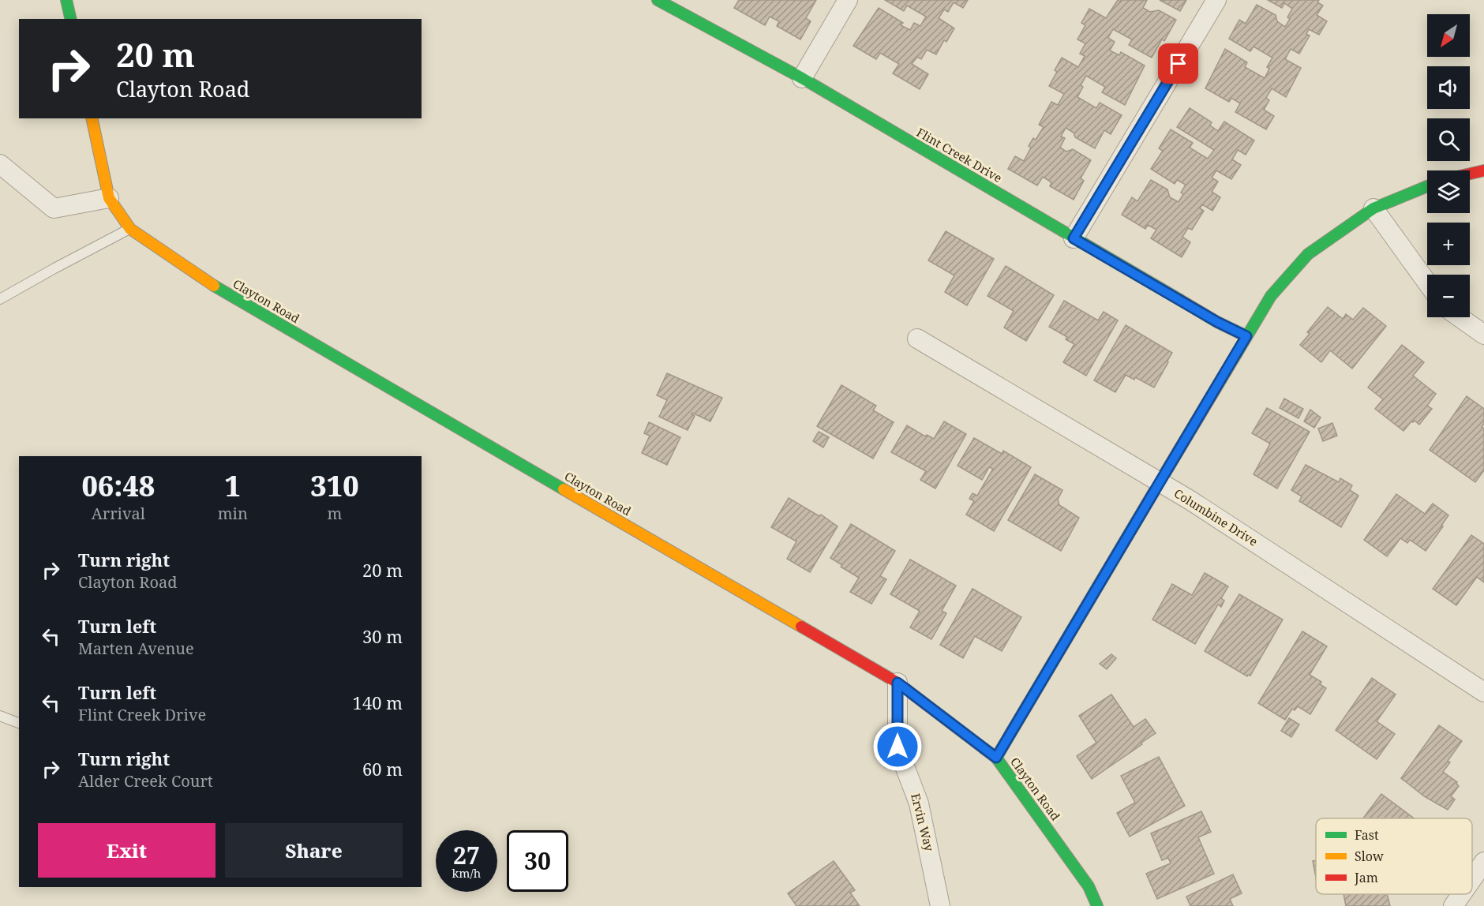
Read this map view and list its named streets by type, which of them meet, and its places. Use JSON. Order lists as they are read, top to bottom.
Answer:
{
  "streets": {
    "street": [
      "Flint Creek Drive",
      "Clayton Road",
      "Columbine Drive",
      "Ervin Way"
    ]
  },
  "crossings": [
    ["Clayton Road", "Ervin Way"]
  ],
  "legend": ["Fast", "Slow", "Jam"],
  "north": "bottom left",
  "page": {
    "map_buttons": ["+", "−"],
    "turn": ["20 m", "Clayton Road"],
    "eta": [
      "06:48",
      "Arrival",
      "1",
      "min",
      "310",
      "m"
    ],
    "list": [
      {
        "name": "Turn right",
        "note": "Clayton Road",
        "value": "20 m"
      },
      {
        "name": "Turn left",
        "note": "Marten Avenue",
        "value": "30 m"
      },
      {
        "name": "Turn left",
        "note": "Flint Creek Drive",
        "value": "140 m"
      },
      {
        "name": "Turn right",
        "note": "Alder Creek Court",
        "value": "60 m"
      }
    ],
    "buttons": ["Exit", "Share"],
    "speed": "27 km/h",
    "limit": "30"
  }
}
